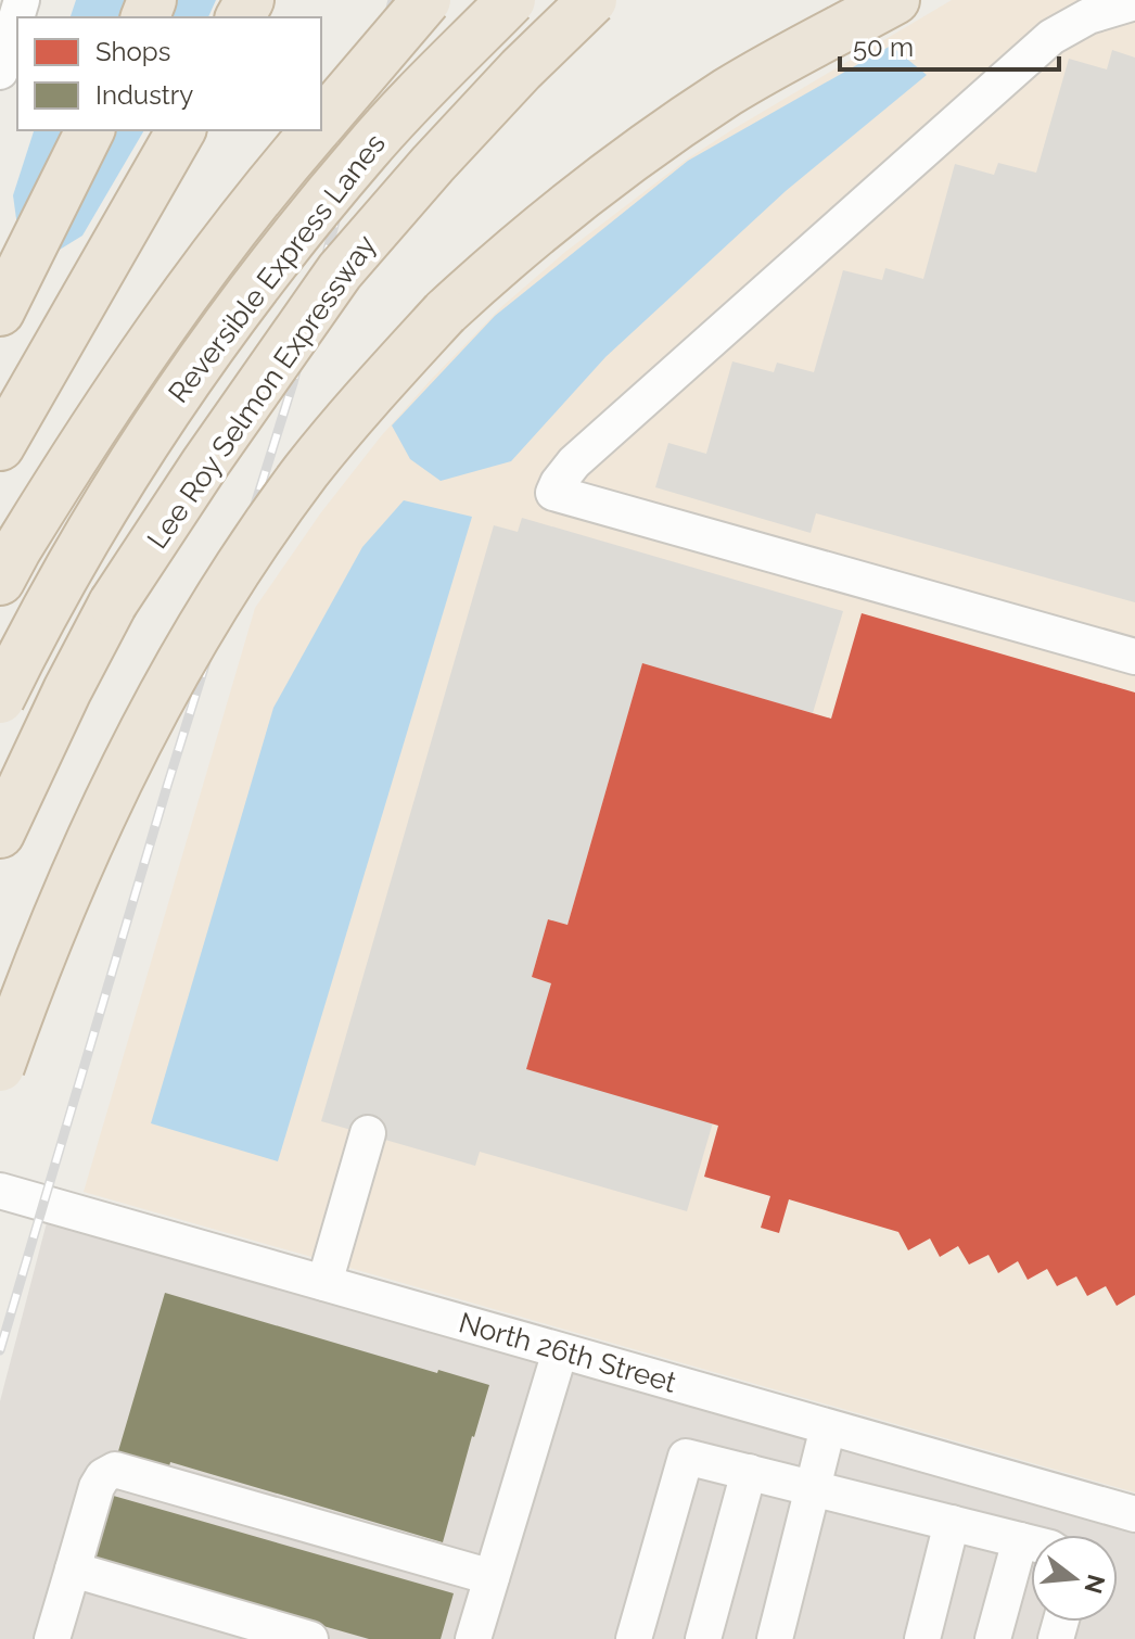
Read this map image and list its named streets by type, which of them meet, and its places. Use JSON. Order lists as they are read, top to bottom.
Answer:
{
  "streets": {
    "highway": ["Reversible Express Lanes", "Lee Roy Selmon Expressway"],
    "street": ["North 26th Street"]
  },
  "legend": ["Shops", "Industry"],
  "scale_bar": "50 m",
  "north": "right"
}
